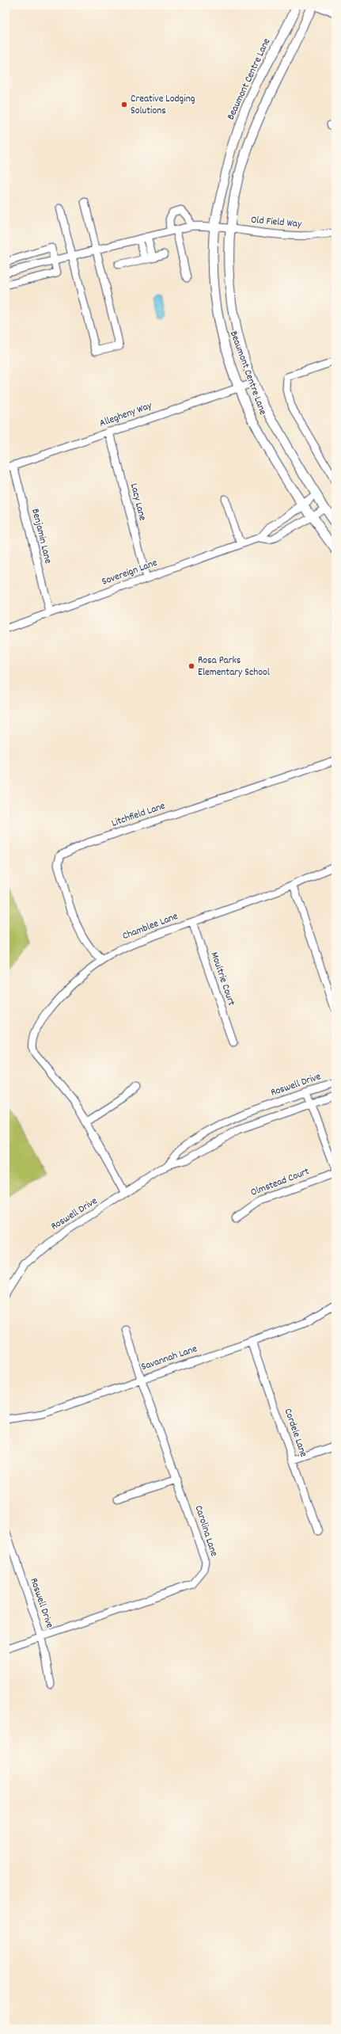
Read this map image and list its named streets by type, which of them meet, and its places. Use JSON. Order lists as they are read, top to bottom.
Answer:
{
  "streets": {
    "street": [
      "Beaumont Centre Lane",
      "Old Field Way",
      "Allegheny Way",
      "Lacy Lane",
      "Benjamin Lane",
      "Sovereign Lane",
      "Litchfield Lane",
      "Chamblee Lane",
      "Moultrie Court",
      "Roswell Drive",
      "Olmstead Court",
      "Savannah Lane",
      "Cordele Lane",
      "Carolina Lane"
    ]
  },
  "crossings": [
    ["Beaumont Centre Lane", "Old Field Way"],
    ["Beaumont Centre Lane", "Allegheny Way"],
    ["Beaumont Centre Lane", "Sovereign Lane"],
    ["Allegheny Way", "Lacy Lane"],
    ["Allegheny Way", "Benjamin Lane"],
    ["Lacy Lane", "Sovereign Lane"],
    ["Benjamin Lane", "Sovereign Lane"],
    ["Litchfield Lane", "Chamblee Lane"],
    ["Chamblee Lane", "Moultrie Court"],
    ["Chamblee Lane", "Roswell Drive"],
    ["Roswell Drive", "Carolina Lane"],
    ["Savannah Lane", "Cordele Lane"],
    ["Savannah Lane", "Carolina Lane"]
  ],
  "places": ["Creative Lodging Solutions", "Rosa Parks Elementary School"]
}
